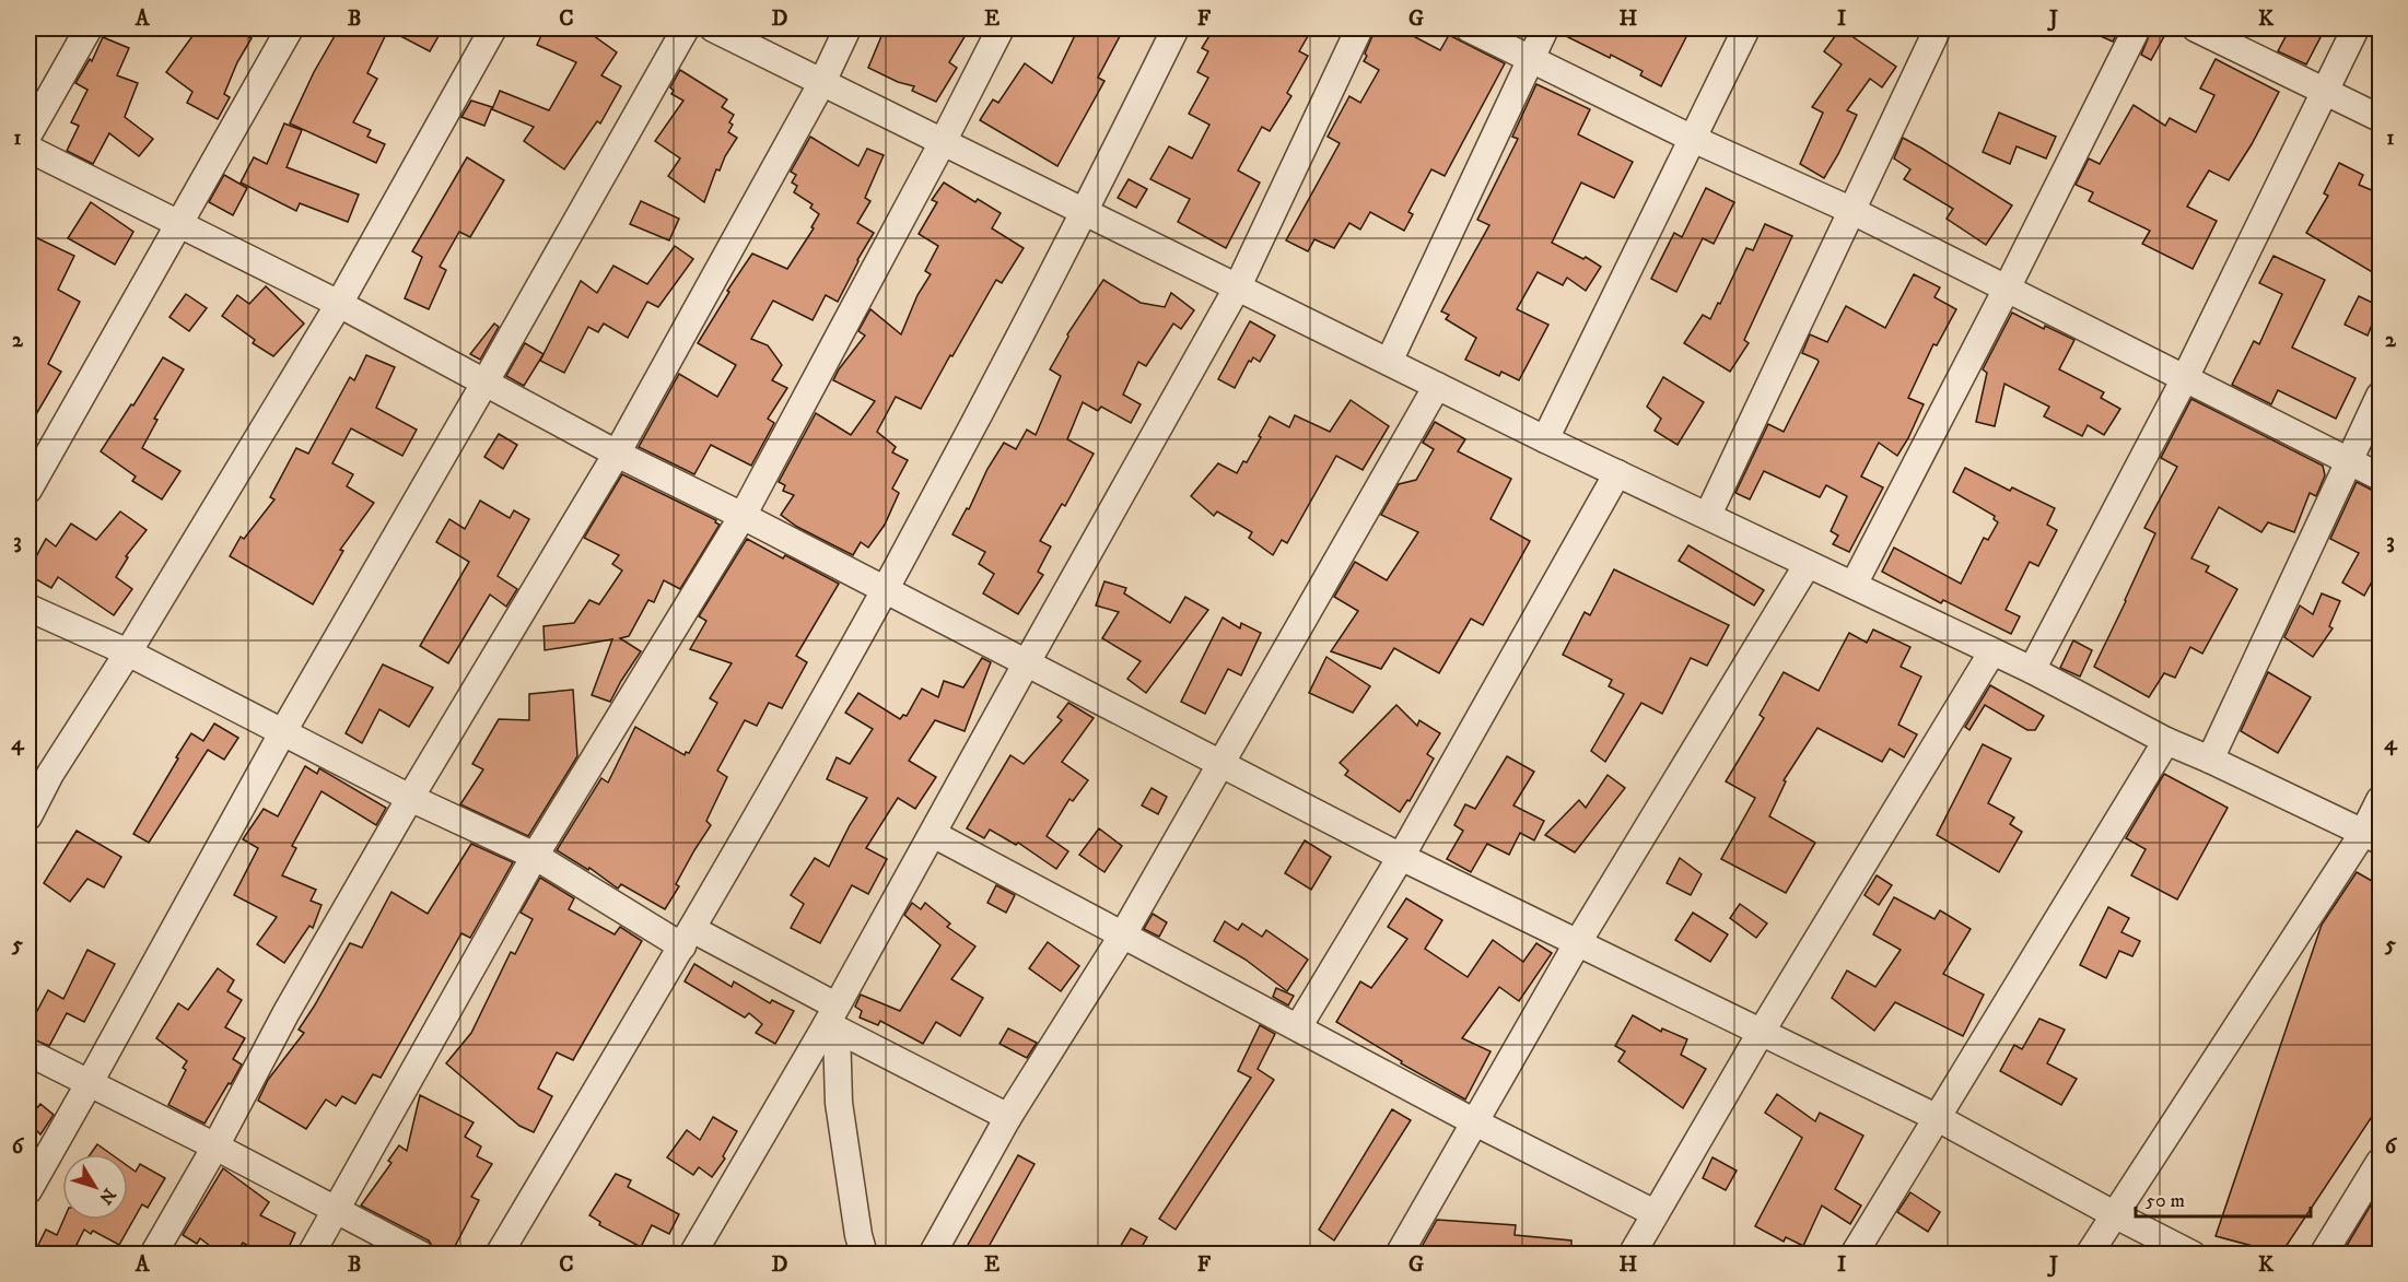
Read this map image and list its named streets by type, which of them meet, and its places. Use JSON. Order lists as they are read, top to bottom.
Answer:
{
  "scale_bar": "50 m",
  "north": "bottom right",
  "grid": {
    "columns": [
      "A",
      "B",
      "C",
      "D",
      "E",
      "F",
      "G",
      "H",
      "I",
      "J",
      "K"
    ],
    "rows": [
      "1",
      "2",
      "3",
      "4",
      "5",
      "6"
    ]
  }
}
